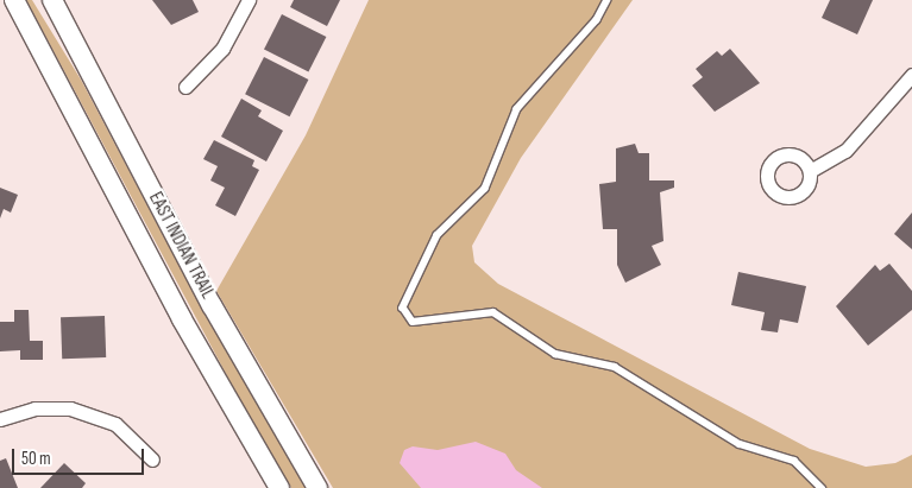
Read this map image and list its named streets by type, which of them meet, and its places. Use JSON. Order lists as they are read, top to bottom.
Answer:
{
  "streets": {
    "main road": ["EAST INDIAN TRAIL"]
  },
  "scale_bar": "50 m"
}
